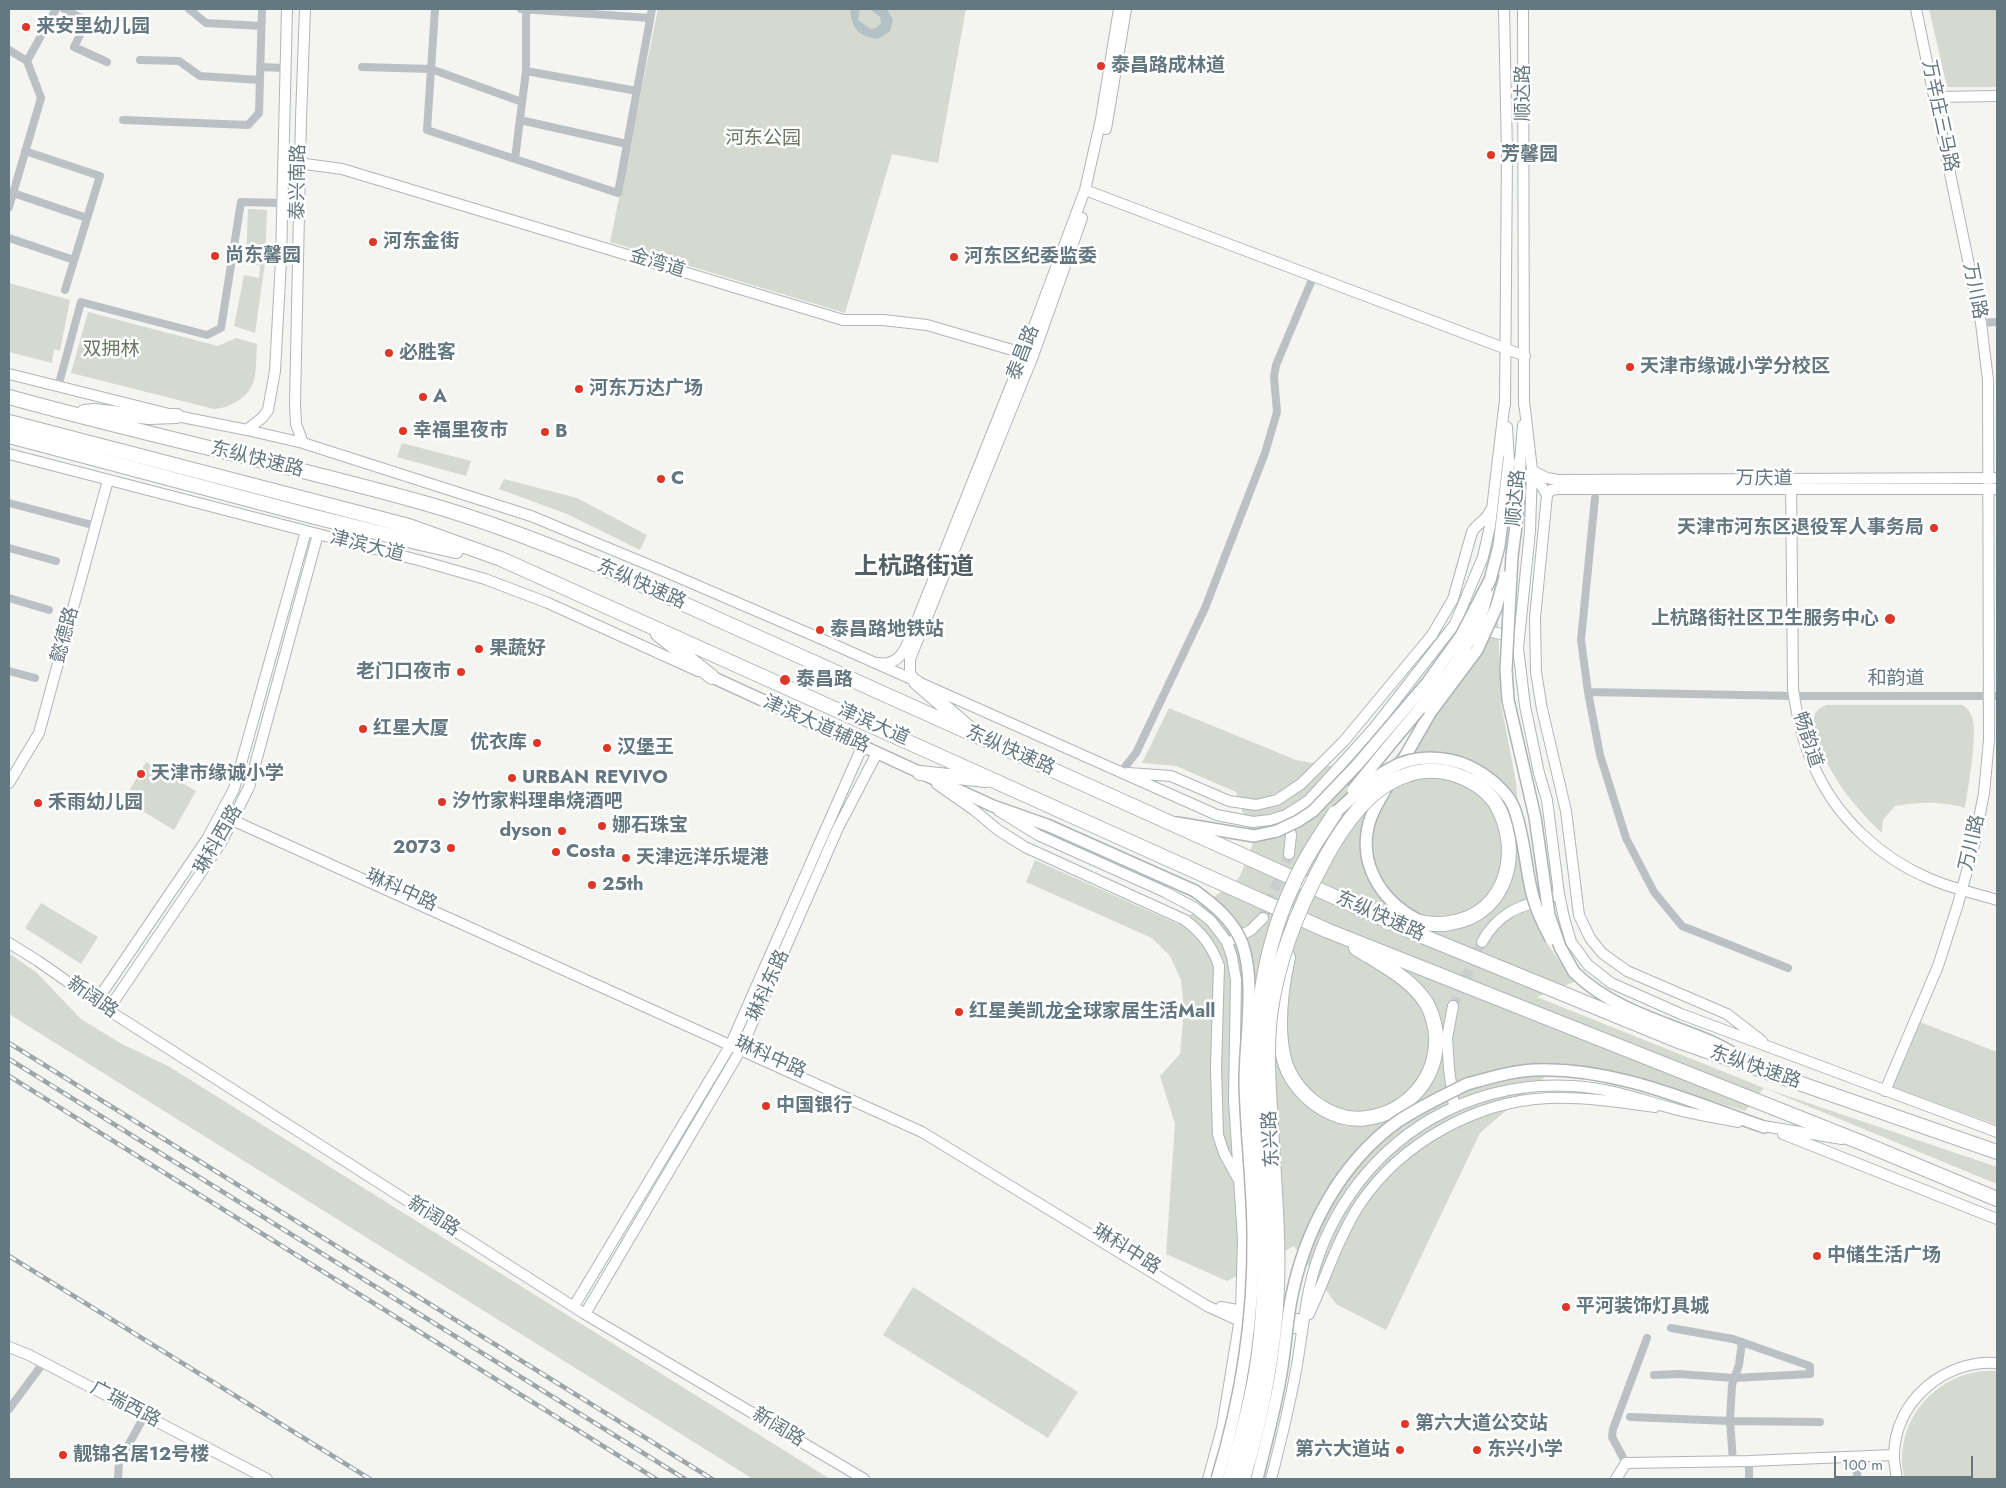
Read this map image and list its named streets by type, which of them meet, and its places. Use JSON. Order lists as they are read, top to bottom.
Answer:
{
  "streets": {
    "highway": ["东纵快速路", "津滨大道", "东兴路"],
    "main road": ["顺达路", "津滨大道辅路"],
    "street": [
      "万辛庄三马路",
      "泰兴南路",
      "金湾道",
      "万川路",
      "泰昌路",
      "万庆道",
      "懿德路",
      "和韵道",
      "畅韵道",
      "琳科西路",
      "琳科中路",
      "琳科东路",
      "新阔路",
      "广瑞西路"
    ]
  },
  "crossings": [
    ["顺达路", "东兴路"],
    ["万辛庄三马路", "万川路"],
    ["泰兴南路", "金湾道"],
    ["金湾道", "泰昌路"],
    ["万川路", "万庆道"],
    ["万川路", "和韵道"],
    ["万川路", "畅韵道"],
    ["东纵快速路", "津滨大道"],
    ["东纵快速路", "东兴路"],
    ["万庆道", "畅韵道"],
    ["津滨大道", "懿德路"],
    ["津滨大道", "津滨大道辅路"],
    ["津滨大道", "琳科西路"],
    ["和韵道", "畅韵道"],
    ["津滨大道辅路", "琳科东路"],
    ["琳科西路", "琳科中路"],
    ["琳科西路", "新阔路"],
    ["琳科中路", "琳科东路"],
    ["琳科东路", "新阔路"]
  ],
  "districts": ["上杭路街道"],
  "parks": ["河东公园", "双拥林"],
  "places": [
    "来安里幼儿园",
    "泰昌路成林道",
    "芳馨园",
    "河东金街",
    "尚东馨园",
    "河东区纪委监委",
    "必胜客",
    "天津市缘诚小学分校区",
    "河东万达广场",
    "A",
    "幸福里夜市",
    "B",
    "C",
    "天津市河东区退役军人事务局",
    "上杭路街社区卫生服务中心",
    "泰昌路地铁站",
    "果蔬好",
    "老门口夜市",
    "泰昌路",
    "红星大厦",
    "优衣库",
    "汉堡王",
    "天津市缘诚小学",
    "URBAN REVIVO",
    "汐竹家料理串烧酒吧",
    "禾雨幼儿园",
    "娜石珠宝",
    "dyson",
    "2073",
    "Costa",
    "天津远洋乐堤港",
    "25th",
    "红星美凯龙全球家居生活Mall",
    "中国银行",
    "中储生活广场",
    "平河装饰灯具城",
    "第六大道公交站",
    "第六大道站",
    "东兴小学",
    "靓锦名居12号楼"
  ],
  "scale_bar": "100 m"
}
